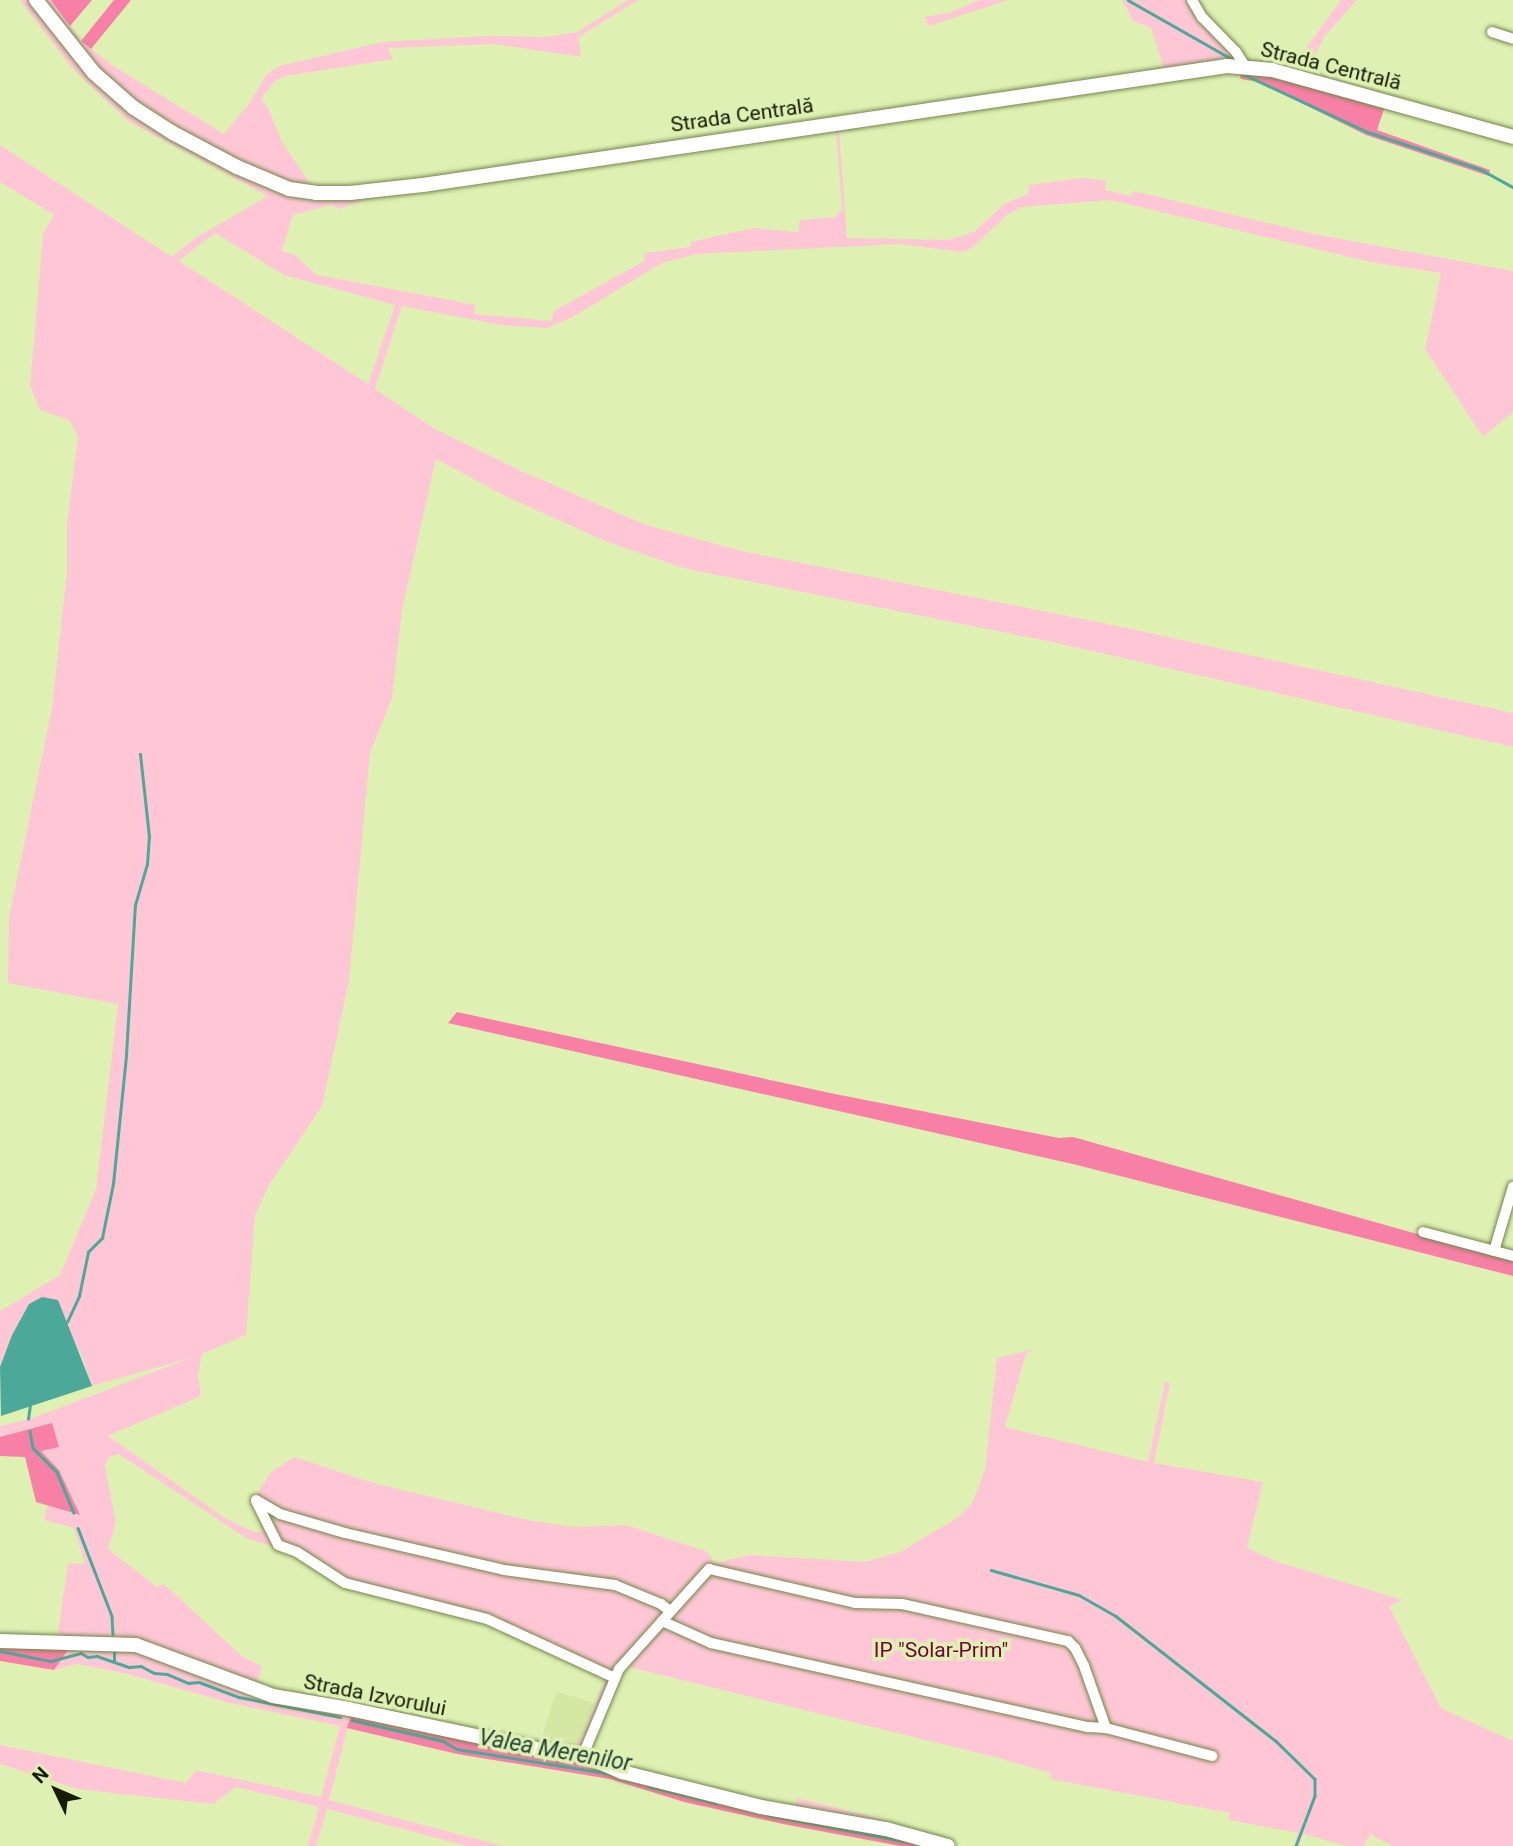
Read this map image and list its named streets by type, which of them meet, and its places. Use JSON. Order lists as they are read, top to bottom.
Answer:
{
  "streets": {
    "street": ["Strada Centrală", "Strada Izvorului"]
  },
  "water": ["Valea Merenilor"],
  "parks": ["IP \"Solar-Prim\""],
  "north": "top left"
}
